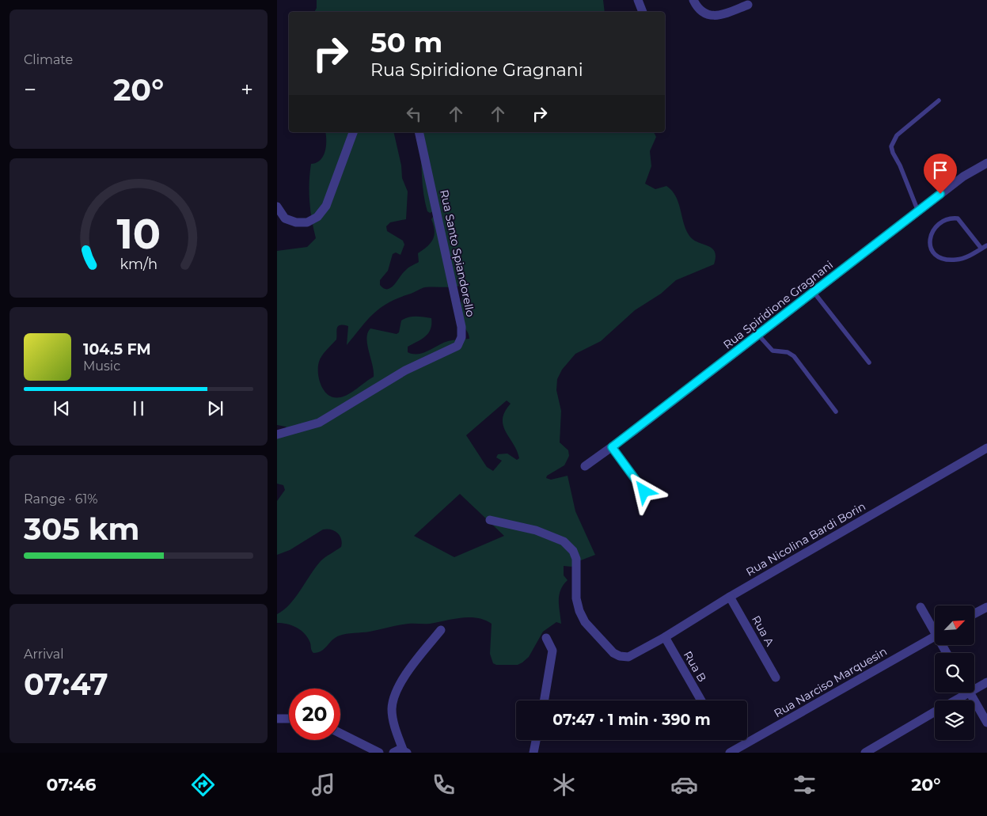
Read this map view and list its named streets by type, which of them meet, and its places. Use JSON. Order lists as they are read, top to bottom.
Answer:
{
  "streets": {
    "street": [
      "Rua Santo Spiandorello",
      "Rua Spiridione Gragnani",
      "Rua Nicolina Bardi Borin",
      "Rua A",
      "Rua B",
      "Rua Narciso Marquesin"
    ]
  },
  "crossings": [
    ["Rua Nicolina Bardi Borin", "Rua A"],
    ["Rua Nicolina Bardi Borin", "Rua B"]
  ],
  "north": "top right",
  "page": {
    "tile": [
      "Climate",
      ["Range · 61%", "305 km"],
      ["Arrival", "07:47"]
    ],
    "turn": ["50 m", "Rua Spiridione Gragnani"],
    "heat": ["−", "20°", "+"],
    "song": ["104.5 FM", "Music"],
    "limit": "20",
    "trip": "07:47 · 1 min · 390 m",
    "tabs": ["07:46", "20°"],
    "gauge": ["10", "km/h"]
  }
}
